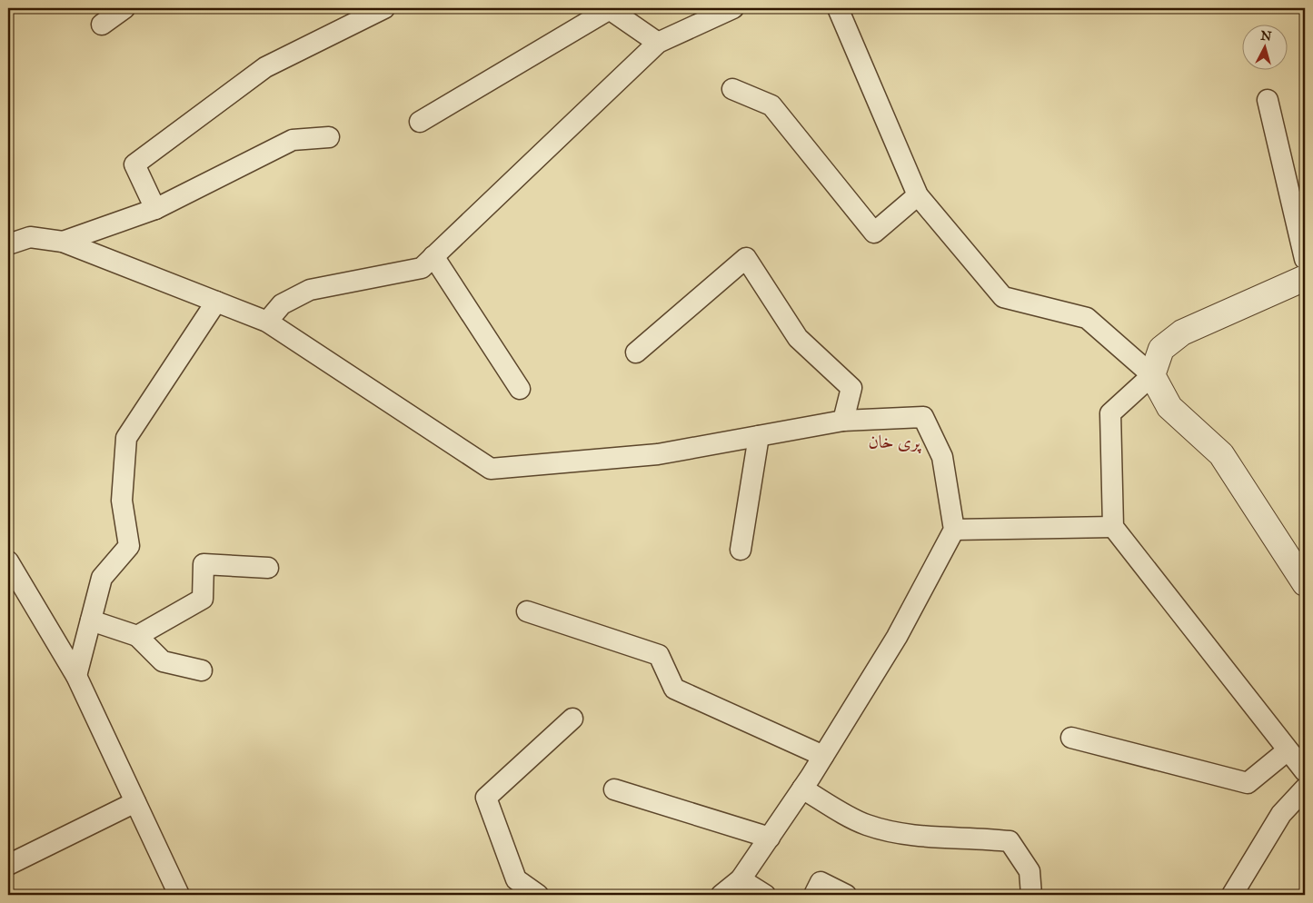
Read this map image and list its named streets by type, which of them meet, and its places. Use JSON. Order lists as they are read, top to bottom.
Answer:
{
  "districts": ["پری خان"],
  "north": "top"
}
